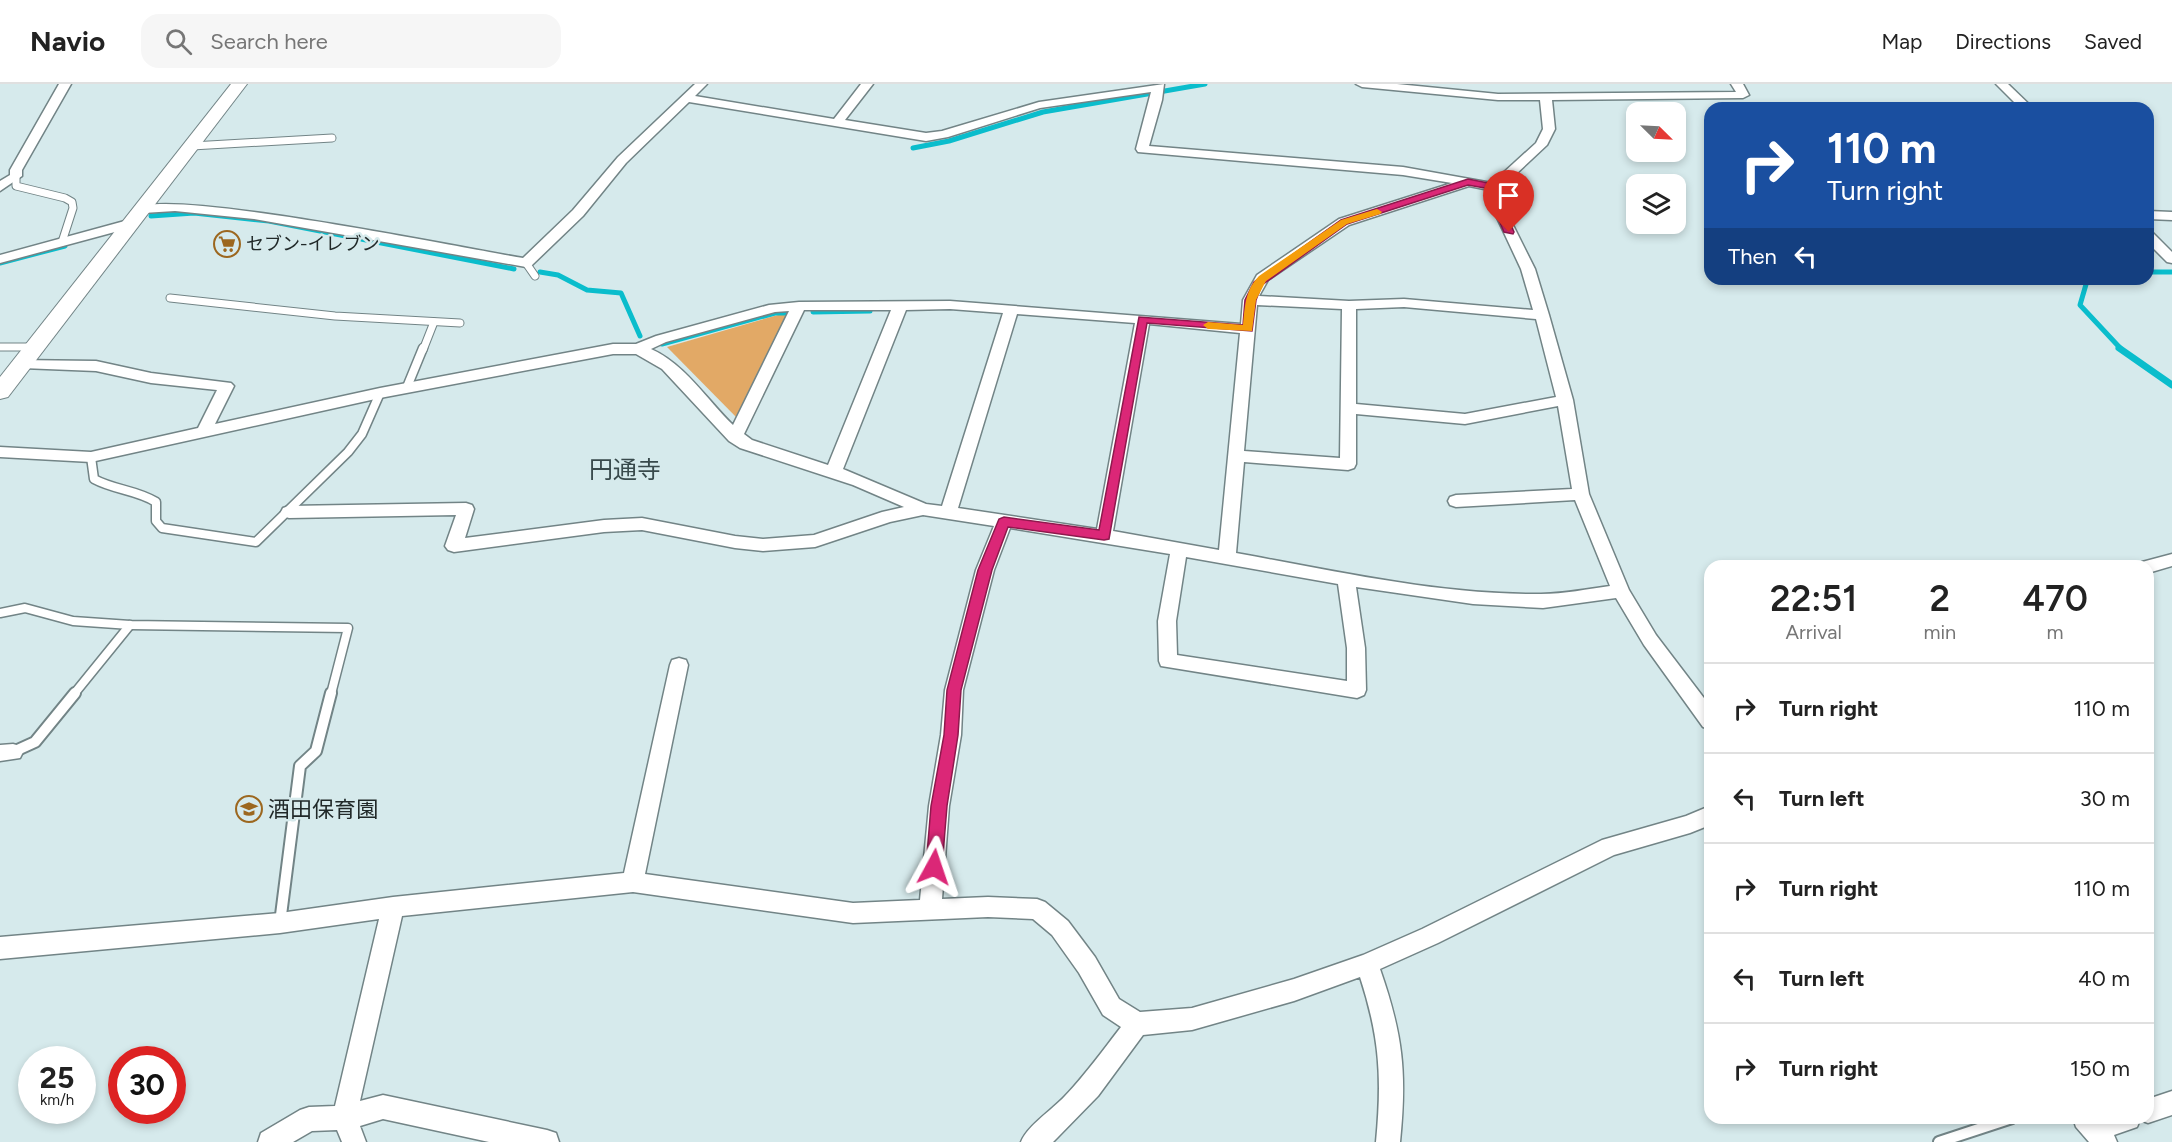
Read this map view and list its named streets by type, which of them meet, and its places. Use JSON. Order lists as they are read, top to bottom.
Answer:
{
  "districts": ["円通寺"],
  "places": {
    "supermarket": ["セブン-イレブン"],
    "school or university": ["酒田保育園"]
  },
  "north": "bottom right",
  "page": {
    "header": "Navio",
    "search": "Search here",
    "nav": ["Map", "Directions", "Saved"],
    "turn": ["110 m", "Turn right"],
    "then": "Then",
    "eta": [
      "22:51",
      "Arrival",
      "2",
      "min",
      "470",
      "m"
    ],
    "list": [
      {
        "name": "Turn right",
        "value": "110 m"
      },
      {
        "name": "Turn left",
        "value": "30 m"
      },
      {
        "name": "Turn right",
        "value": "110 m"
      },
      {
        "name": "Turn left",
        "value": "40 m"
      },
      {
        "name": "Turn right",
        "value": "150 m"
      }
    ],
    "speed": "25 km/h",
    "limit": "30"
  }
}
